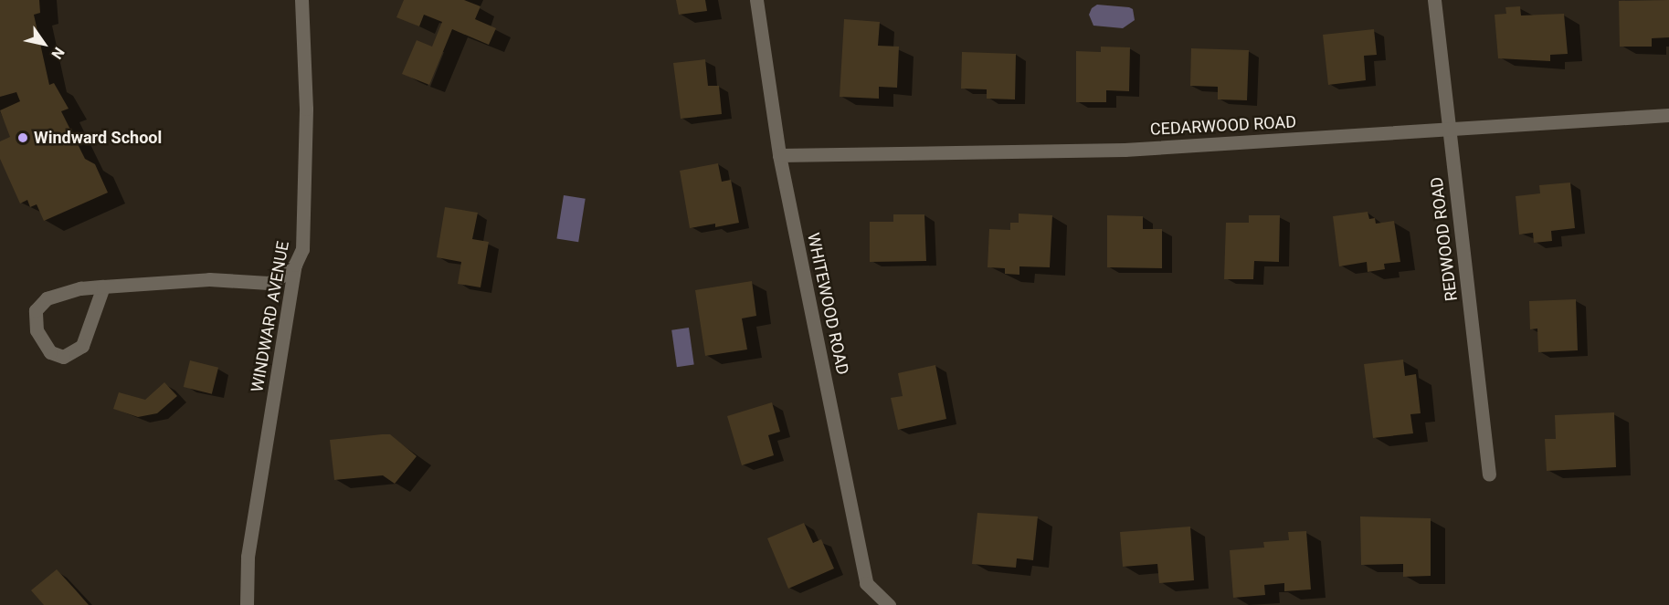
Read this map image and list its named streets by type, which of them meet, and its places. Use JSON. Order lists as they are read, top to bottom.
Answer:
{
  "streets": {
    "street": [
      "CEDARWOOD ROAD",
      "REDWOOD ROAD",
      "WHITEWOOD ROAD",
      "WINDWARD AVENUE"
    ]
  },
  "crossings": [
    ["CEDARWOOD ROAD", "REDWOOD ROAD"],
    ["CEDARWOOD ROAD", "WHITEWOOD ROAD"]
  ],
  "places": ["Windward School"],
  "north": "bottom right"
}
